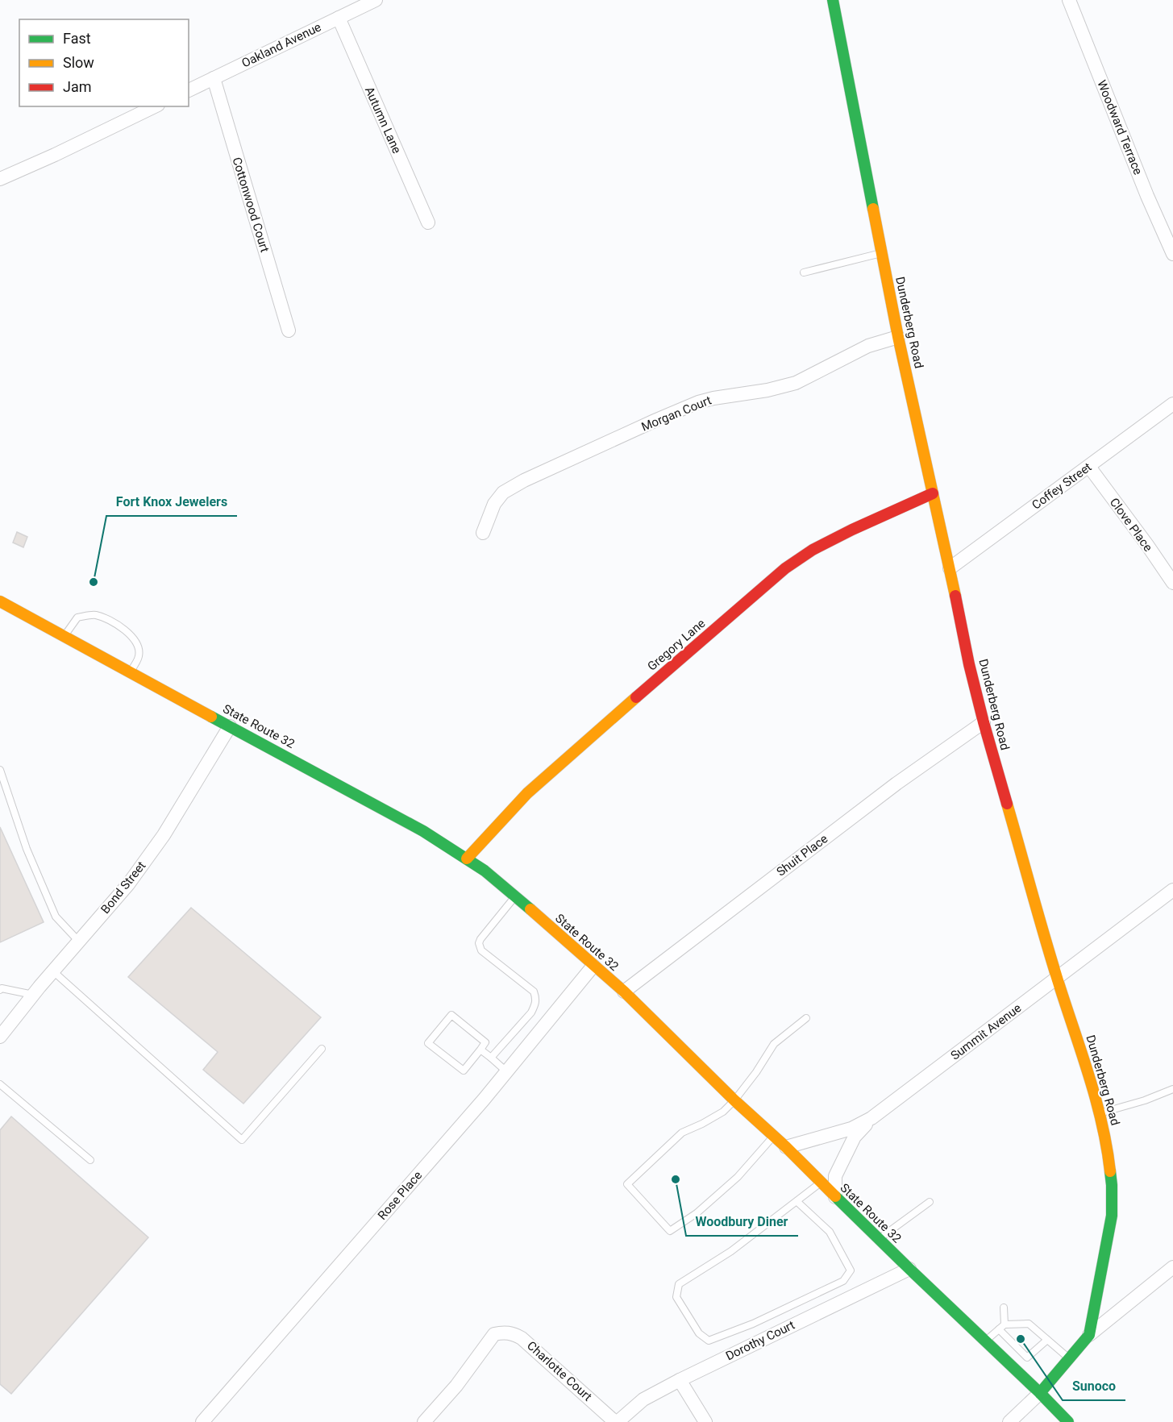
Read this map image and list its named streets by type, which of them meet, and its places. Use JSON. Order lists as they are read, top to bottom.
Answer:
{
  "streets": {
    "street": [
      "Oakland Avenue",
      "Autumn Lane",
      "Woodward Terrace",
      "Cottonwood Court",
      "Dunderberg Road",
      "Morgan Court",
      "Coffey Street",
      "Clove Place",
      "Gregory Lane",
      "State Route 32",
      "Shuit Place",
      "Bond Street",
      "Summit Avenue",
      "Rose Place",
      "Dorothy Court",
      "Charlotte Court"
    ]
  },
  "crossings": [
    ["Oakland Avenue", "Autumn Lane"],
    ["Oakland Avenue", "Cottonwood Court"],
    ["Dunderberg Road", "Morgan Court"],
    ["Dunderberg Road", "Coffey Street"],
    ["Dunderberg Road", "Gregory Lane"],
    ["Dunderberg Road", "State Route 32"],
    ["Dunderberg Road", "Shuit Place"],
    ["Dunderberg Road", "Summit Avenue"],
    ["Coffey Street", "Clove Place"],
    ["Gregory Lane", "State Route 32"],
    ["State Route 32", "Shuit Place"],
    ["State Route 32", "Bond Street"],
    ["State Route 32", "Summit Avenue"],
    ["State Route 32", "Rose Place"],
    ["State Route 32", "Dorothy Court"],
    ["Dorothy Court", "Charlotte Court"]
  ],
  "places": ["Fort Knox Jewelers", "Woodbury Diner", "Sunoco"],
  "legend": ["Fast", "Slow", "Jam"]
}
